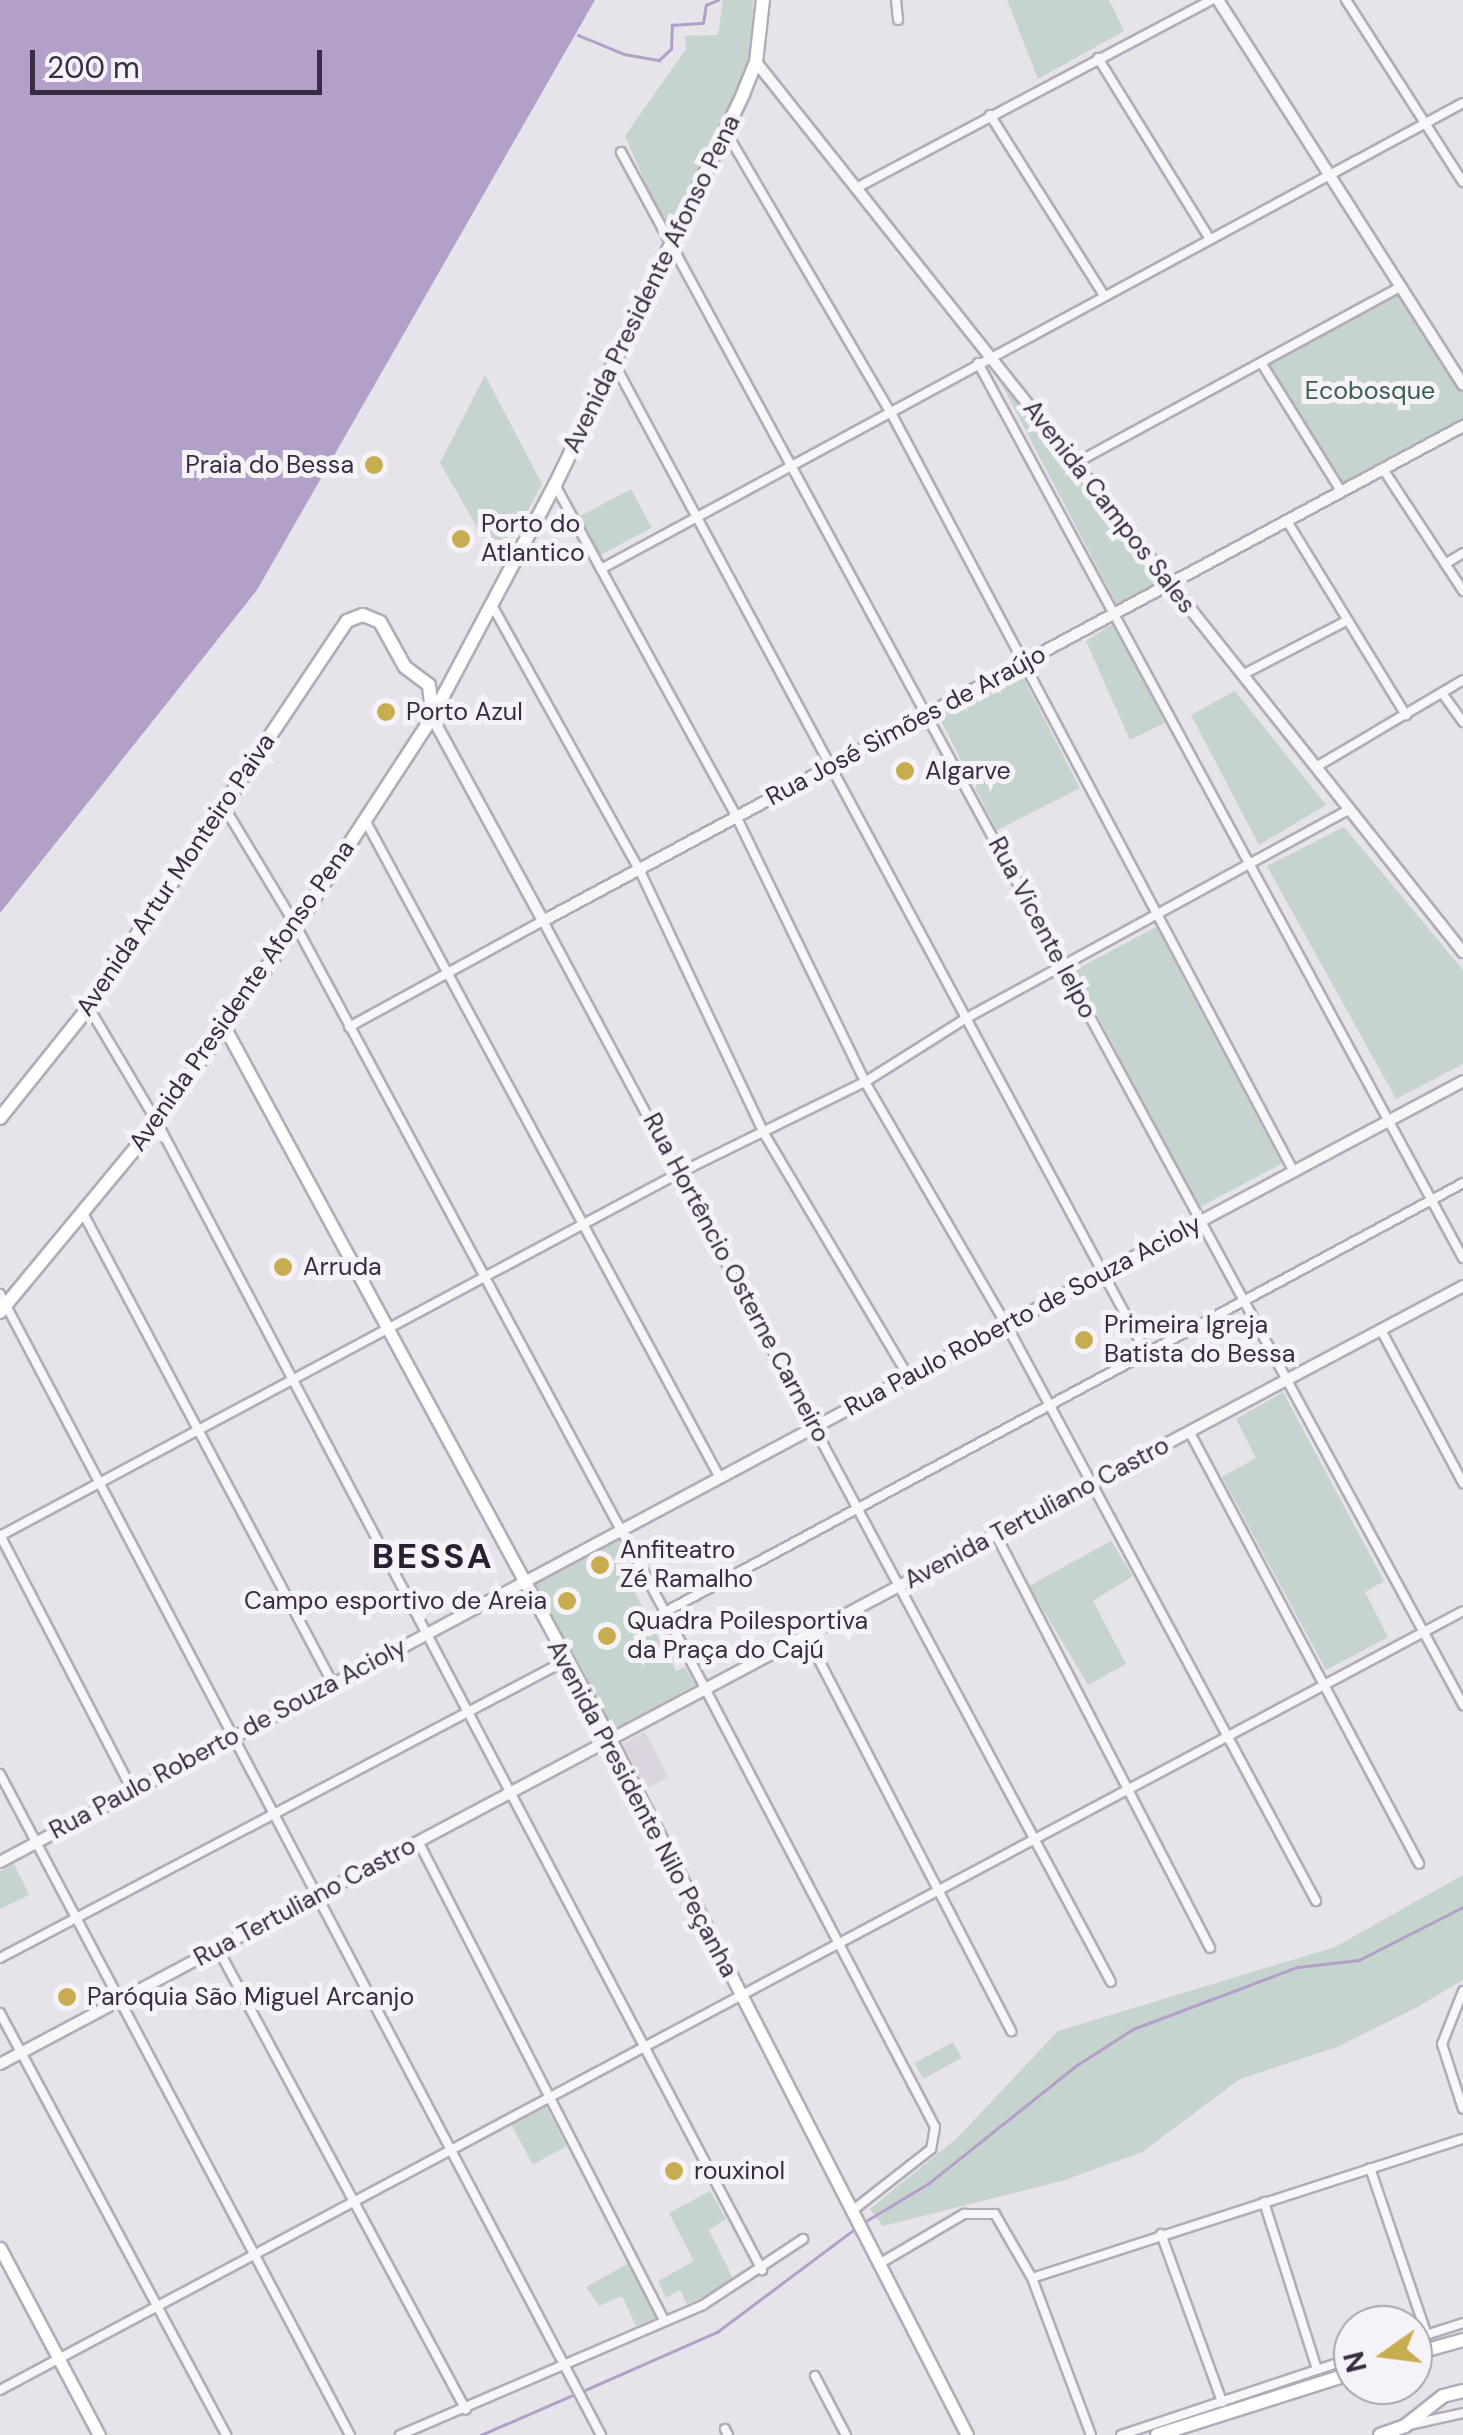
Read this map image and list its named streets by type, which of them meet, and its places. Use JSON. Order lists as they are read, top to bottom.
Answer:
{
  "streets": {
    "main road": [
      "Avenida Presidente Afonso Pena",
      "Avenida Artur Monteiro Paiva",
      "Rua Hortêncio Osterne Carneiro",
      "Avenida Presidente Nilo Peçanha"
    ],
    "street": [
      "Avenida Campos Sales",
      "Rua José Simões de Araújo",
      "Rua Vicente Ielpo",
      "Rua Paulo Roberto de Souza Acioly",
      "Avenida Tertuliano Castro",
      "Rua Tertuliano Castro"
    ]
  },
  "crossings": [
    ["Avenida Presidente Afonso Pena", "Avenida Campos Sales"],
    ["Avenida Presidente Afonso Pena", "Rua Vicente Ielpo"],
    ["Avenida Presidente Afonso Pena", "Rua Hortêncio Osterne Carneiro"],
    ["Avenida Presidente Afonso Pena", "Avenida Presidente Nilo Peçanha"],
    ["Avenida Campos Sales", "Rua José Simões de Araújo"],
    ["Rua José Simões de Araújo", "Rua Vicente Ielpo"],
    ["Rua José Simões de Araújo", "Rua Hortêncio Osterne Carneiro"],
    ["Avenida Artur Monteiro Paiva", "Rua Hortêncio Osterne Carneiro"],
    ["Rua Vicente Ielpo", "Rua Paulo Roberto de Souza Acioly"],
    ["Rua Vicente Ielpo", "Avenida Tertuliano Castro"],
    ["Rua Hortêncio Osterne Carneiro", "Rua Paulo Roberto de Souza Acioly"],
    ["Rua Hortêncio Osterne Carneiro", "Avenida Tertuliano Castro"],
    ["Rua Paulo Roberto de Souza Acioly", "Avenida Presidente Nilo Peçanha"],
    ["Avenida Tertuliano Castro", "Avenida Presidente Nilo Peçanha"],
    ["Avenida Tertuliano Castro", "Rua Tertuliano Castro"],
    ["Avenida Presidente Nilo Peçanha", "Rua Tertuliano Castro"]
  ],
  "districts": ["BESSA"],
  "parks": ["Ecobosque"],
  "places": [
    "Praia do Bessa",
    "Porto do Atlantico",
    "Porto Azul",
    "Algarve",
    "Arruda",
    "Primeira Igreja Batista do Bessa",
    "Anfiteatro Zé Ramalho",
    "Campo esportivo de Areia",
    "Quadra Poilesportiva da Praça do Cajú",
    "Paróquia São Miguel Arcanjo",
    "rouxinol"
  ],
  "scale_bar": "200 m",
  "north": "left"
}
